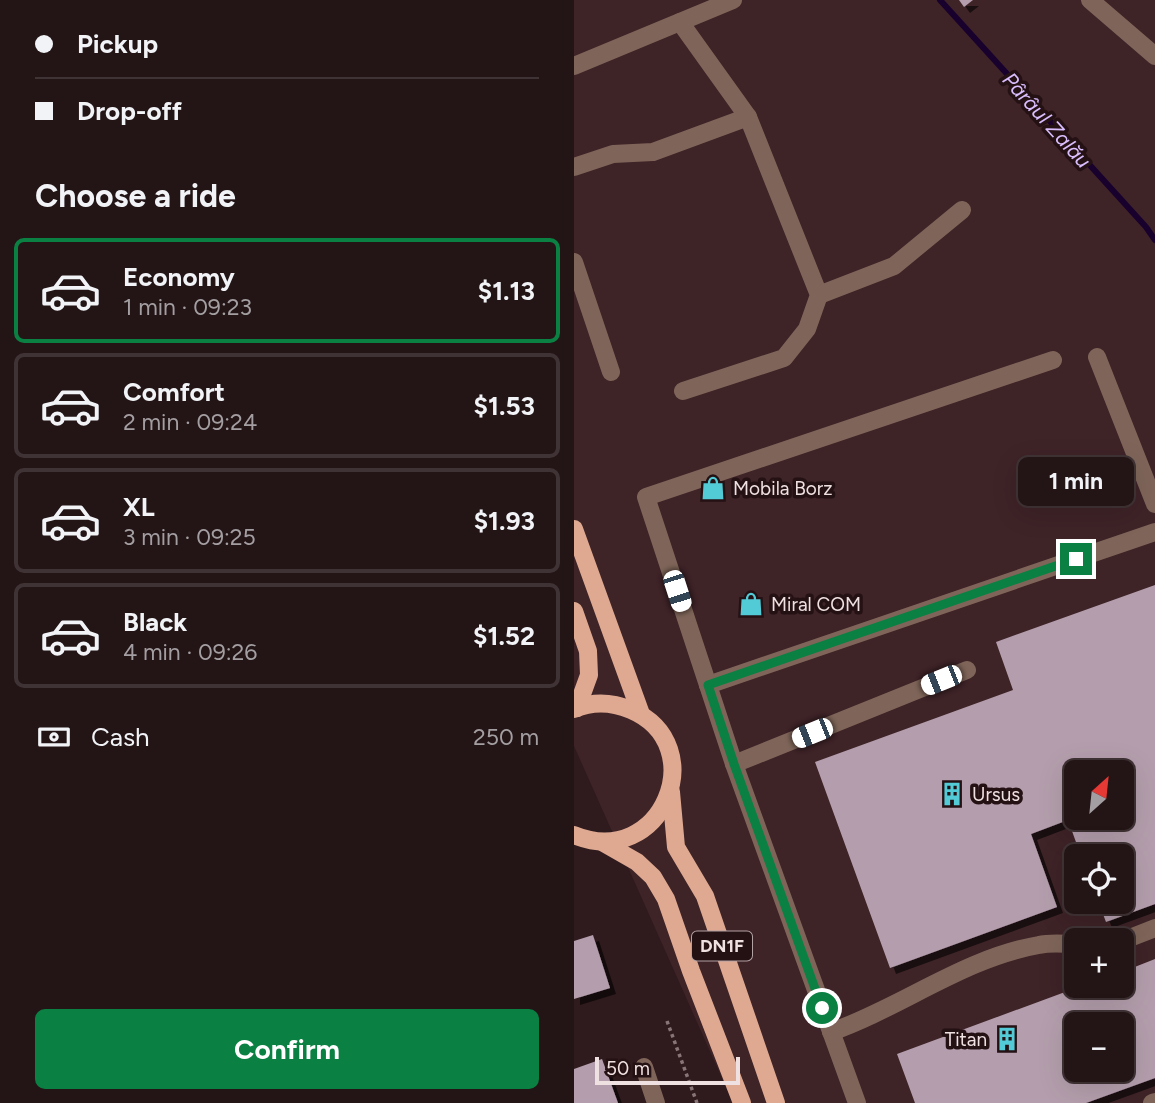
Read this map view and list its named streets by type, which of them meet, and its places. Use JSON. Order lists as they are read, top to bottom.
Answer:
{
  "streets": {
    "main road": ["DN1F"]
  },
  "water": ["Pârâul Zalău"],
  "places": {
    "shop": ["Mobila Borz", "Miral COM"],
    "building": ["Ursus", "Titan"]
  },
  "scale_bar": "50 m",
  "north": "top right",
  "page": {
    "banner": ["Pickup", "Drop-off"],
    "heading": "Choose a ride",
    "list": [
      {
        "name": "Economy",
        "note": "1 min · 09:23",
        "value": "$1.13"
      },
      {
        "name": "Comfort",
        "note": "2 min · 09:24",
        "value": "$1.53"
      },
      {
        "name": "XL",
        "note": "3 min · 09:25",
        "value": "$1.93"
      },
      {
        "name": "Black",
        "note": "4 min · 09:26",
        "value": "$1.52"
      }
    ],
    "bubble": "1 min",
    "pay": ["Cash", "250 m"],
    "map_buttons": ["+", "−"],
    "buttons": "Confirm",
    "scale": "50 m"
  }
}
